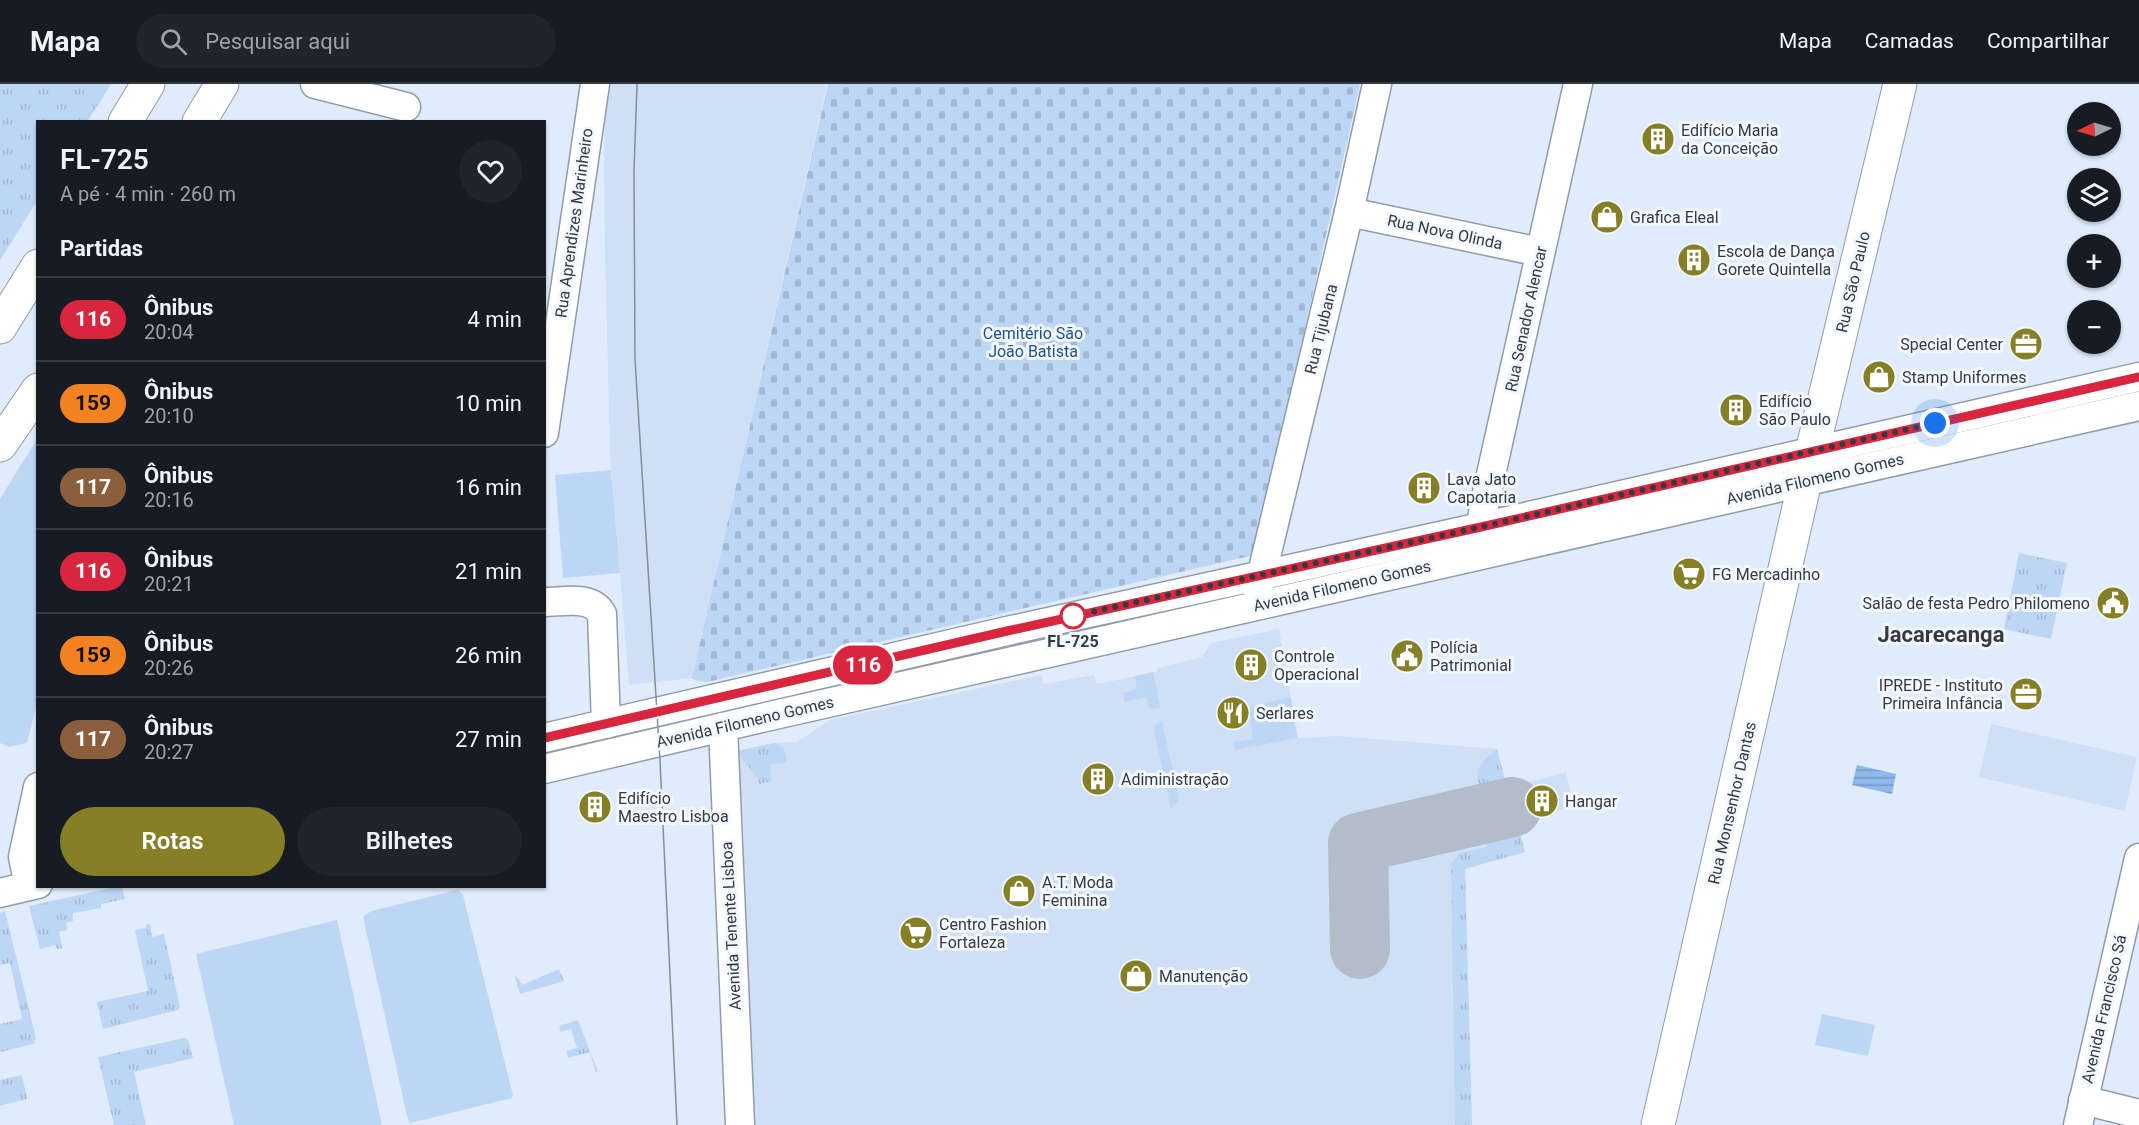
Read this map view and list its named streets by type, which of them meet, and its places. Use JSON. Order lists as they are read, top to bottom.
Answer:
{
  "streets": {
    "main road": ["Rua São Paulo", "Rua Monsenhor Dantas"],
    "street": [
      "Rua Aprendizes Marinheiro",
      "Rua Nova Olinda",
      "Rua Senador Alencar",
      "Rua Tijubana",
      "Avenida Filomeno Gomes",
      "Avenida Tenente Lisboa",
      "Avenida Francisco Sá"
    ]
  },
  "crossings": [
    ["Rua Nova Olinda", "Rua Senador Alencar"],
    ["Rua Nova Olinda", "Rua Tijubana"],
    ["Rua São Paulo", "Avenida Filomeno Gomes"],
    ["Rua São Paulo", "Rua Monsenhor Dantas"],
    ["Rua Senador Alencar", "Avenida Filomeno Gomes"],
    ["Rua Tijubana", "Avenida Filomeno Gomes"],
    ["Avenida Filomeno Gomes", "Rua Monsenhor Dantas"],
    ["Avenida Filomeno Gomes", "Avenida Tenente Lisboa"]
  ],
  "districts": ["Jacarecanga"],
  "parks": ["Cemitério São João Batista"],
  "places": {
    "building": [
      "Edifício Maria da Conceição",
      "Escola de Dança Gorete Quintella",
      "Edifício São Paulo",
      "Lava Jato Capotaria",
      "Controle Operacional",
      "Adiministração",
      "Hangar",
      "Edifício Maestro Lisboa"
    ],
    "shop": [
      "Grafica Eleal",
      "Stamp Uniformes",
      "A.T. Moda Feminina",
      "Manutenção"
    ],
    "office": ["Special Center", "IPREDE - Instituto Primeira Infância"],
    "supermarket": ["FG Mercadinho", "Centro Fashion Fortaleza"],
    "public building": ["Salão de festa Pedro Philomeno", "Polícia Patrimonial"],
    "other": ["FL-725"],
    "restaurant": ["Serlares"]
  },
  "lines": ["bus line 116"],
  "north": "left",
  "page": {
    "header": "Mapa",
    "search": "Pesquisar aqui",
    "nav": ["Mapa", "Camadas", "Compartilhar"],
    "on_map": "116",
    "map_buttons": ["+", "−"],
    "heading": [
      ["FL-725", "A pé · 4 min · 260 m"],
      "Partidas"
    ],
    "list": [
      {
        "mark": "116",
        "name": "Ônibus",
        "note": "20:04",
        "value": "4 min"
      },
      {
        "mark": "159",
        "name": "Ônibus",
        "note": "20:10",
        "value": "10 min"
      },
      {
        "mark": "117",
        "name": "Ônibus",
        "note": "20:16",
        "value": "16 min"
      },
      {
        "mark": "116",
        "name": "Ônibus",
        "note": "20:21",
        "value": "21 min"
      },
      {
        "mark": "159",
        "name": "Ônibus",
        "note": "20:26",
        "value": "26 min"
      },
      {
        "mark": "117",
        "name": "Ônibus",
        "note": "20:27",
        "value": "27 min"
      }
    ],
    "buttons": ["Rotas", "Bilhetes"]
  }
}
